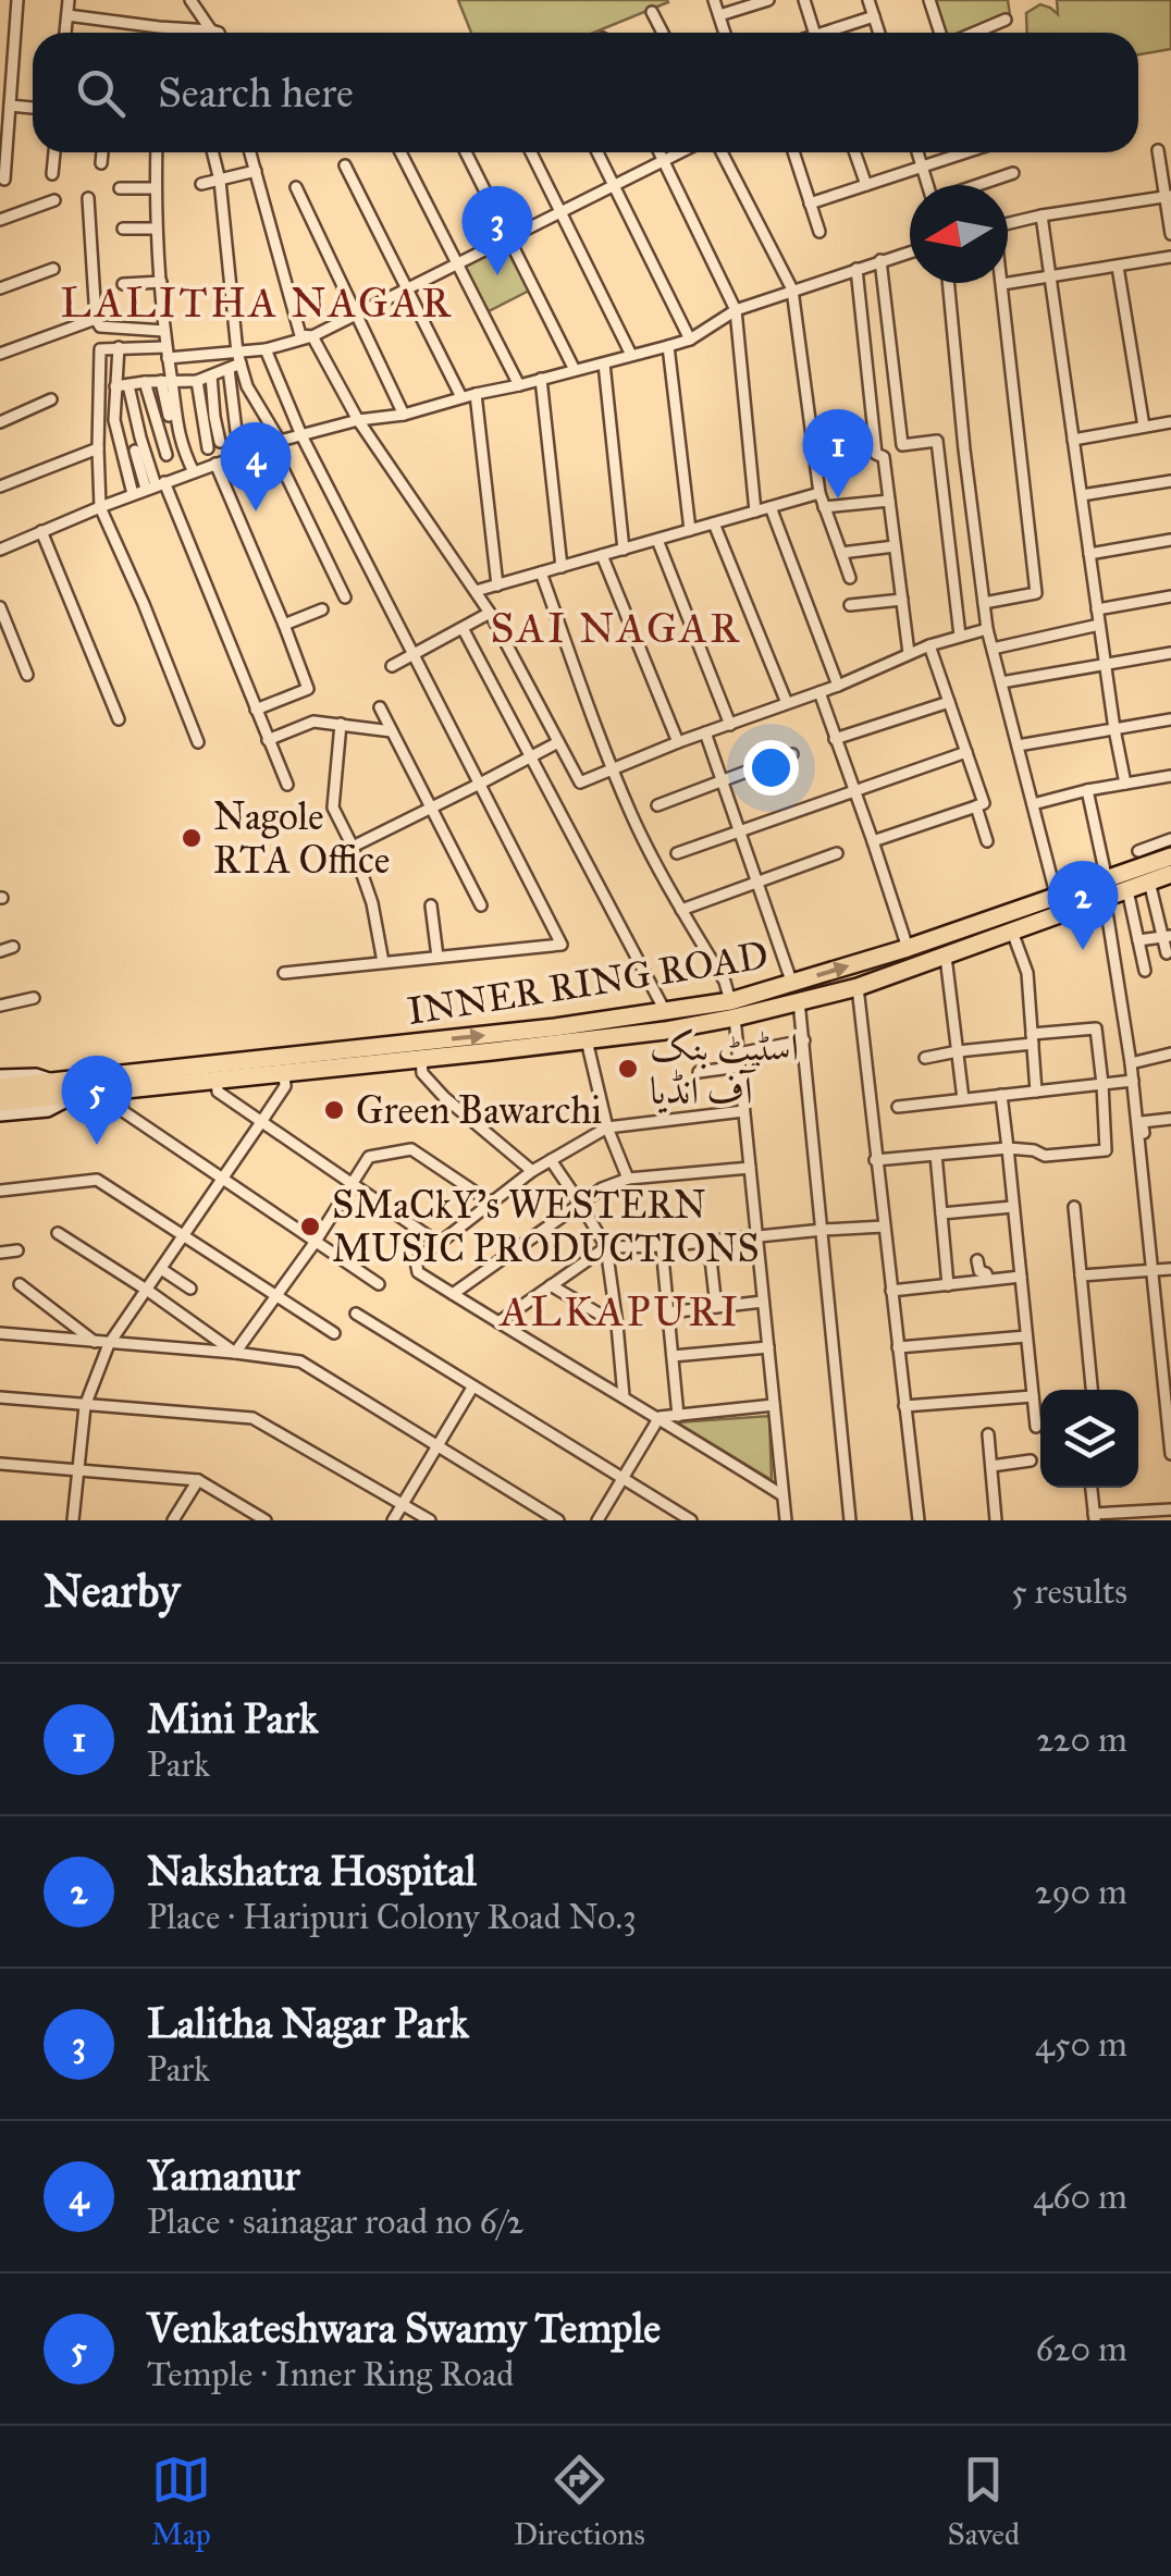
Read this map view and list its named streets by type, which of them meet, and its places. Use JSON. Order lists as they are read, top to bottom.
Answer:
{
  "streets": {
    "highway": ["INNER RING ROAD"]
  },
  "districts": ["LALITHA NAGAR", "SAI NAGAR", "ALKAPURI"],
  "places": [
    "Nagole RTA Office",
    "اسٹیٹ بنک آف انڈیا",
    "Green Bawarchi",
    "SMaCkY's WESTERN MUSIC PRODUCTIONS"
  ],
  "north": "left",
  "page": {
    "search": "Search here",
    "pins": [
      "3",
      "1",
      "4",
      "2",
      "5"
    ],
    "heading": ["Nearby", "5 results"],
    "list": [
      {
        "mark": "1",
        "name": "Mini Park",
        "note": "Park",
        "value": "220 m"
      },
      {
        "mark": "2",
        "name": "Nakshatra Hospital",
        "note": "Place · Haripuri Colony Road No.3",
        "value": "290 m"
      },
      {
        "mark": "3",
        "name": "Lalitha Nagar Park",
        "note": "Park",
        "value": "450 m"
      },
      {
        "mark": "4",
        "name": "Yamanur",
        "note": "Place · sainagar road no 6/2",
        "value": "460 m"
      },
      {
        "mark": "5",
        "name": "Venkateshwara Swamy Temple",
        "note": "Temple · Inner Ring Road",
        "value": "620 m"
      }
    ],
    "nav": ["Map", "Directions", "Saved"]
  }
}
